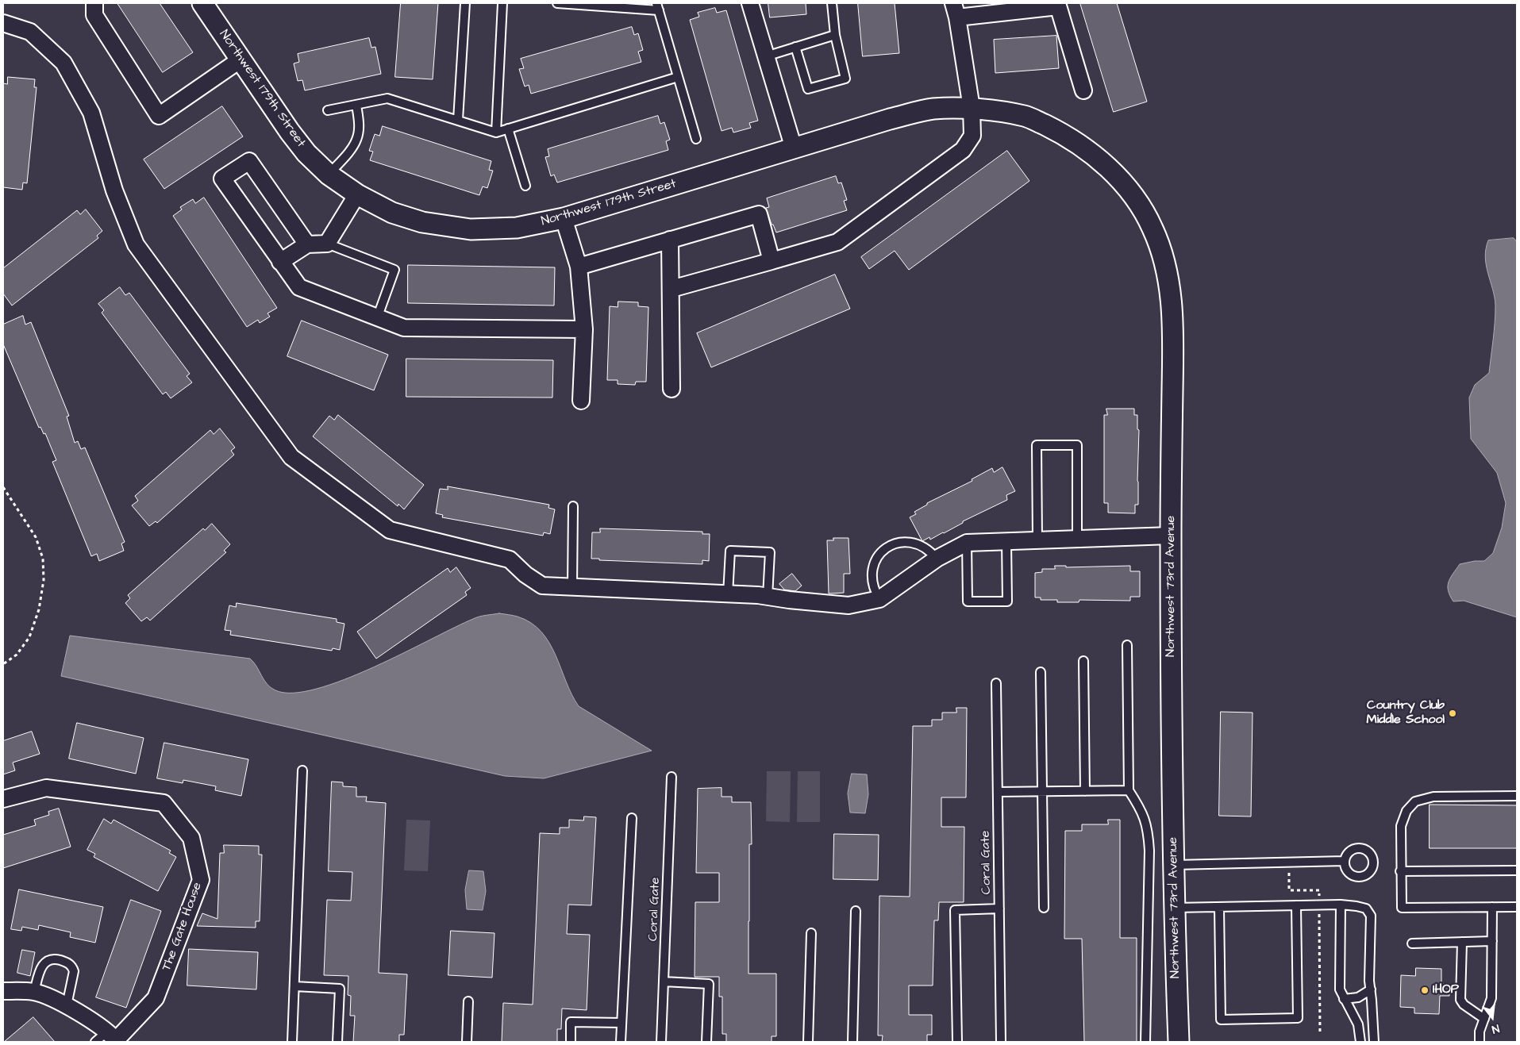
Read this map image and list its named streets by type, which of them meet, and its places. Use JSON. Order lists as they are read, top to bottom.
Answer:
{
  "streets": {
    "street": ["Northwest 179th Street", "Northwest 73rd Avenue", "The Gate House"],
    "lane": ["Coral Gate"]
  },
  "crossings": [
    ["Northwest 179th Street", "Northwest 73rd Avenue"]
  ],
  "places": ["Country Club Middle School", "IHOP"],
  "north": "bottom"
}
